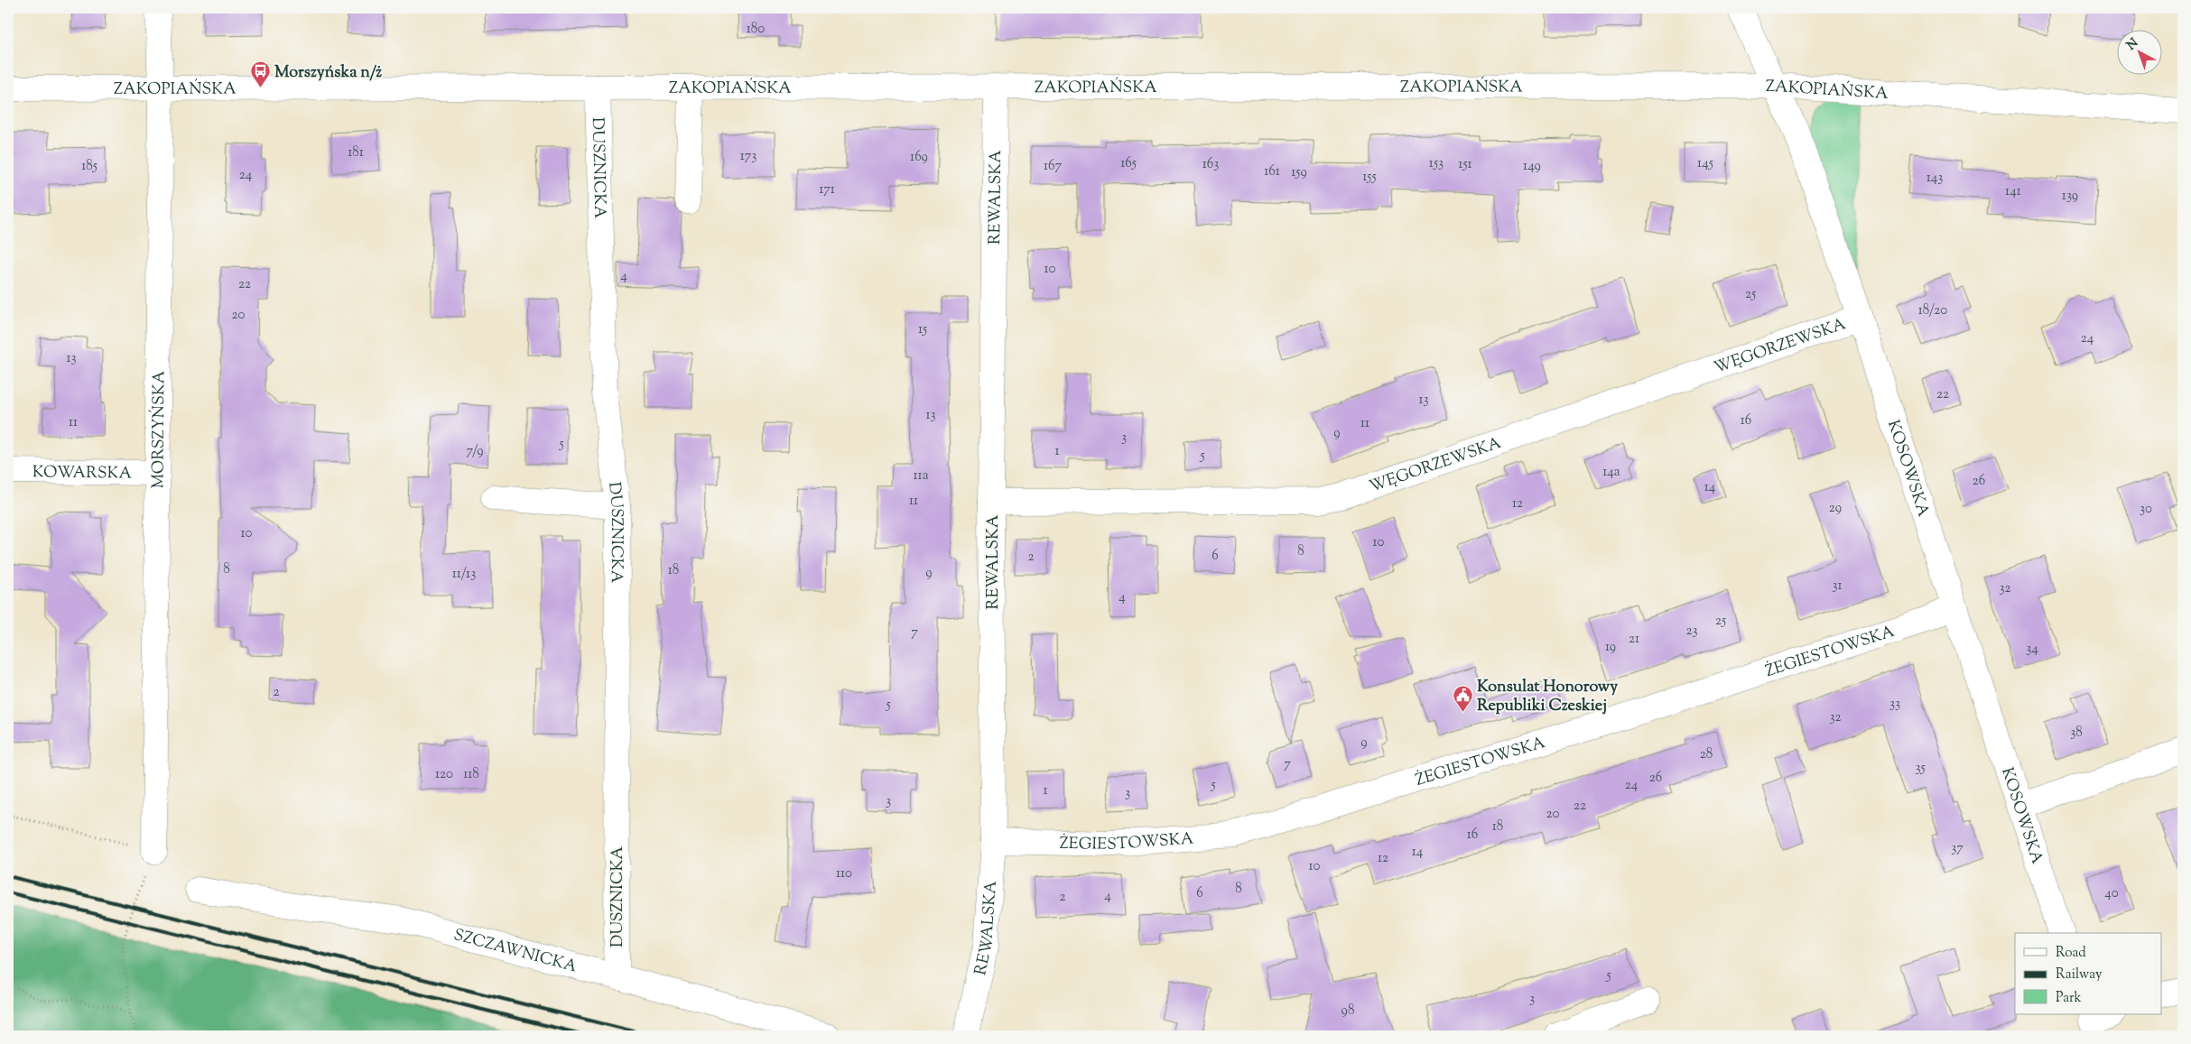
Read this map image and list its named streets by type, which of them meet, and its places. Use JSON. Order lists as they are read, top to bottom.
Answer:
{
  "streets": {
    "street": [
      "ZAKOPIAŃSKA",
      "DUSZNICKA",
      "REWALSKA",
      "WĘGORZEWSKA",
      "MORSZYŃSKA",
      "KOSOWSKA",
      "KOWARSKA",
      "ŻEGIESTOWSKA",
      "SZCZAWNICKA"
    ]
  },
  "crossings": [
    ["ZAKOPIAŃSKA", "DUSZNICKA"],
    ["ZAKOPIAŃSKA", "REWALSKA"],
    ["ZAKOPIAŃSKA", "MORSZYŃSKA"],
    ["ZAKOPIAŃSKA", "KOSOWSKA"],
    ["DUSZNICKA", "SZCZAWNICKA"],
    ["REWALSKA", "WĘGORZEWSKA"],
    ["REWALSKA", "ŻEGIESTOWSKA"],
    ["WĘGORZEWSKA", "KOSOWSKA"],
    ["MORSZYŃSKA", "KOWARSKA"],
    ["KOSOWSKA", "ŻEGIESTOWSKA"]
  ],
  "places": {
    "bus stop": ["Morszyńska n/ż"],
    "public building": ["Konsulat Honorowy Republiki Czeskiej"]
  },
  "house_numbers": [
    "180",
    "181",
    "173",
    "169",
    "165",
    "153",
    "145",
    "163",
    "151",
    "185",
    "167",
    "149",
    "161",
    "159",
    "24",
    "155",
    "143",
    "171",
    "141",
    "139",
    "10",
    "4",
    "22",
    "25",
    "18/20",
    "20",
    "15",
    "24",
    "13",
    "22",
    "13",
    "13",
    "16",
    "11",
    "11",
    "9",
    "3",
    "5",
    "7/9",
    "1",
    "5",
    "14a",
    "11a",
    "26",
    "14",
    "11",
    "12",
    "29",
    "30",
    "10",
    "10",
    "8",
    "6",
    "2",
    "8",
    "18",
    "9",
    "11/13",
    "31",
    "32",
    "4",
    "25",
    "23",
    "7",
    "21",
    "19",
    "34",
    "2",
    "33",
    "5",
    "32",
    "38",
    "9",
    "28",
    "7",
    "35",
    "120",
    "118",
    "26",
    "5",
    "24",
    "1",
    "3",
    "3",
    "22",
    "20",
    "18",
    "16",
    "37",
    "14",
    "12",
    "10",
    "110",
    "8",
    "6",
    "40",
    "4",
    "2",
    "5",
    "3",
    "98"
  ],
  "legend": ["Road", "Railway", "Park"],
  "north": "top left"
}
